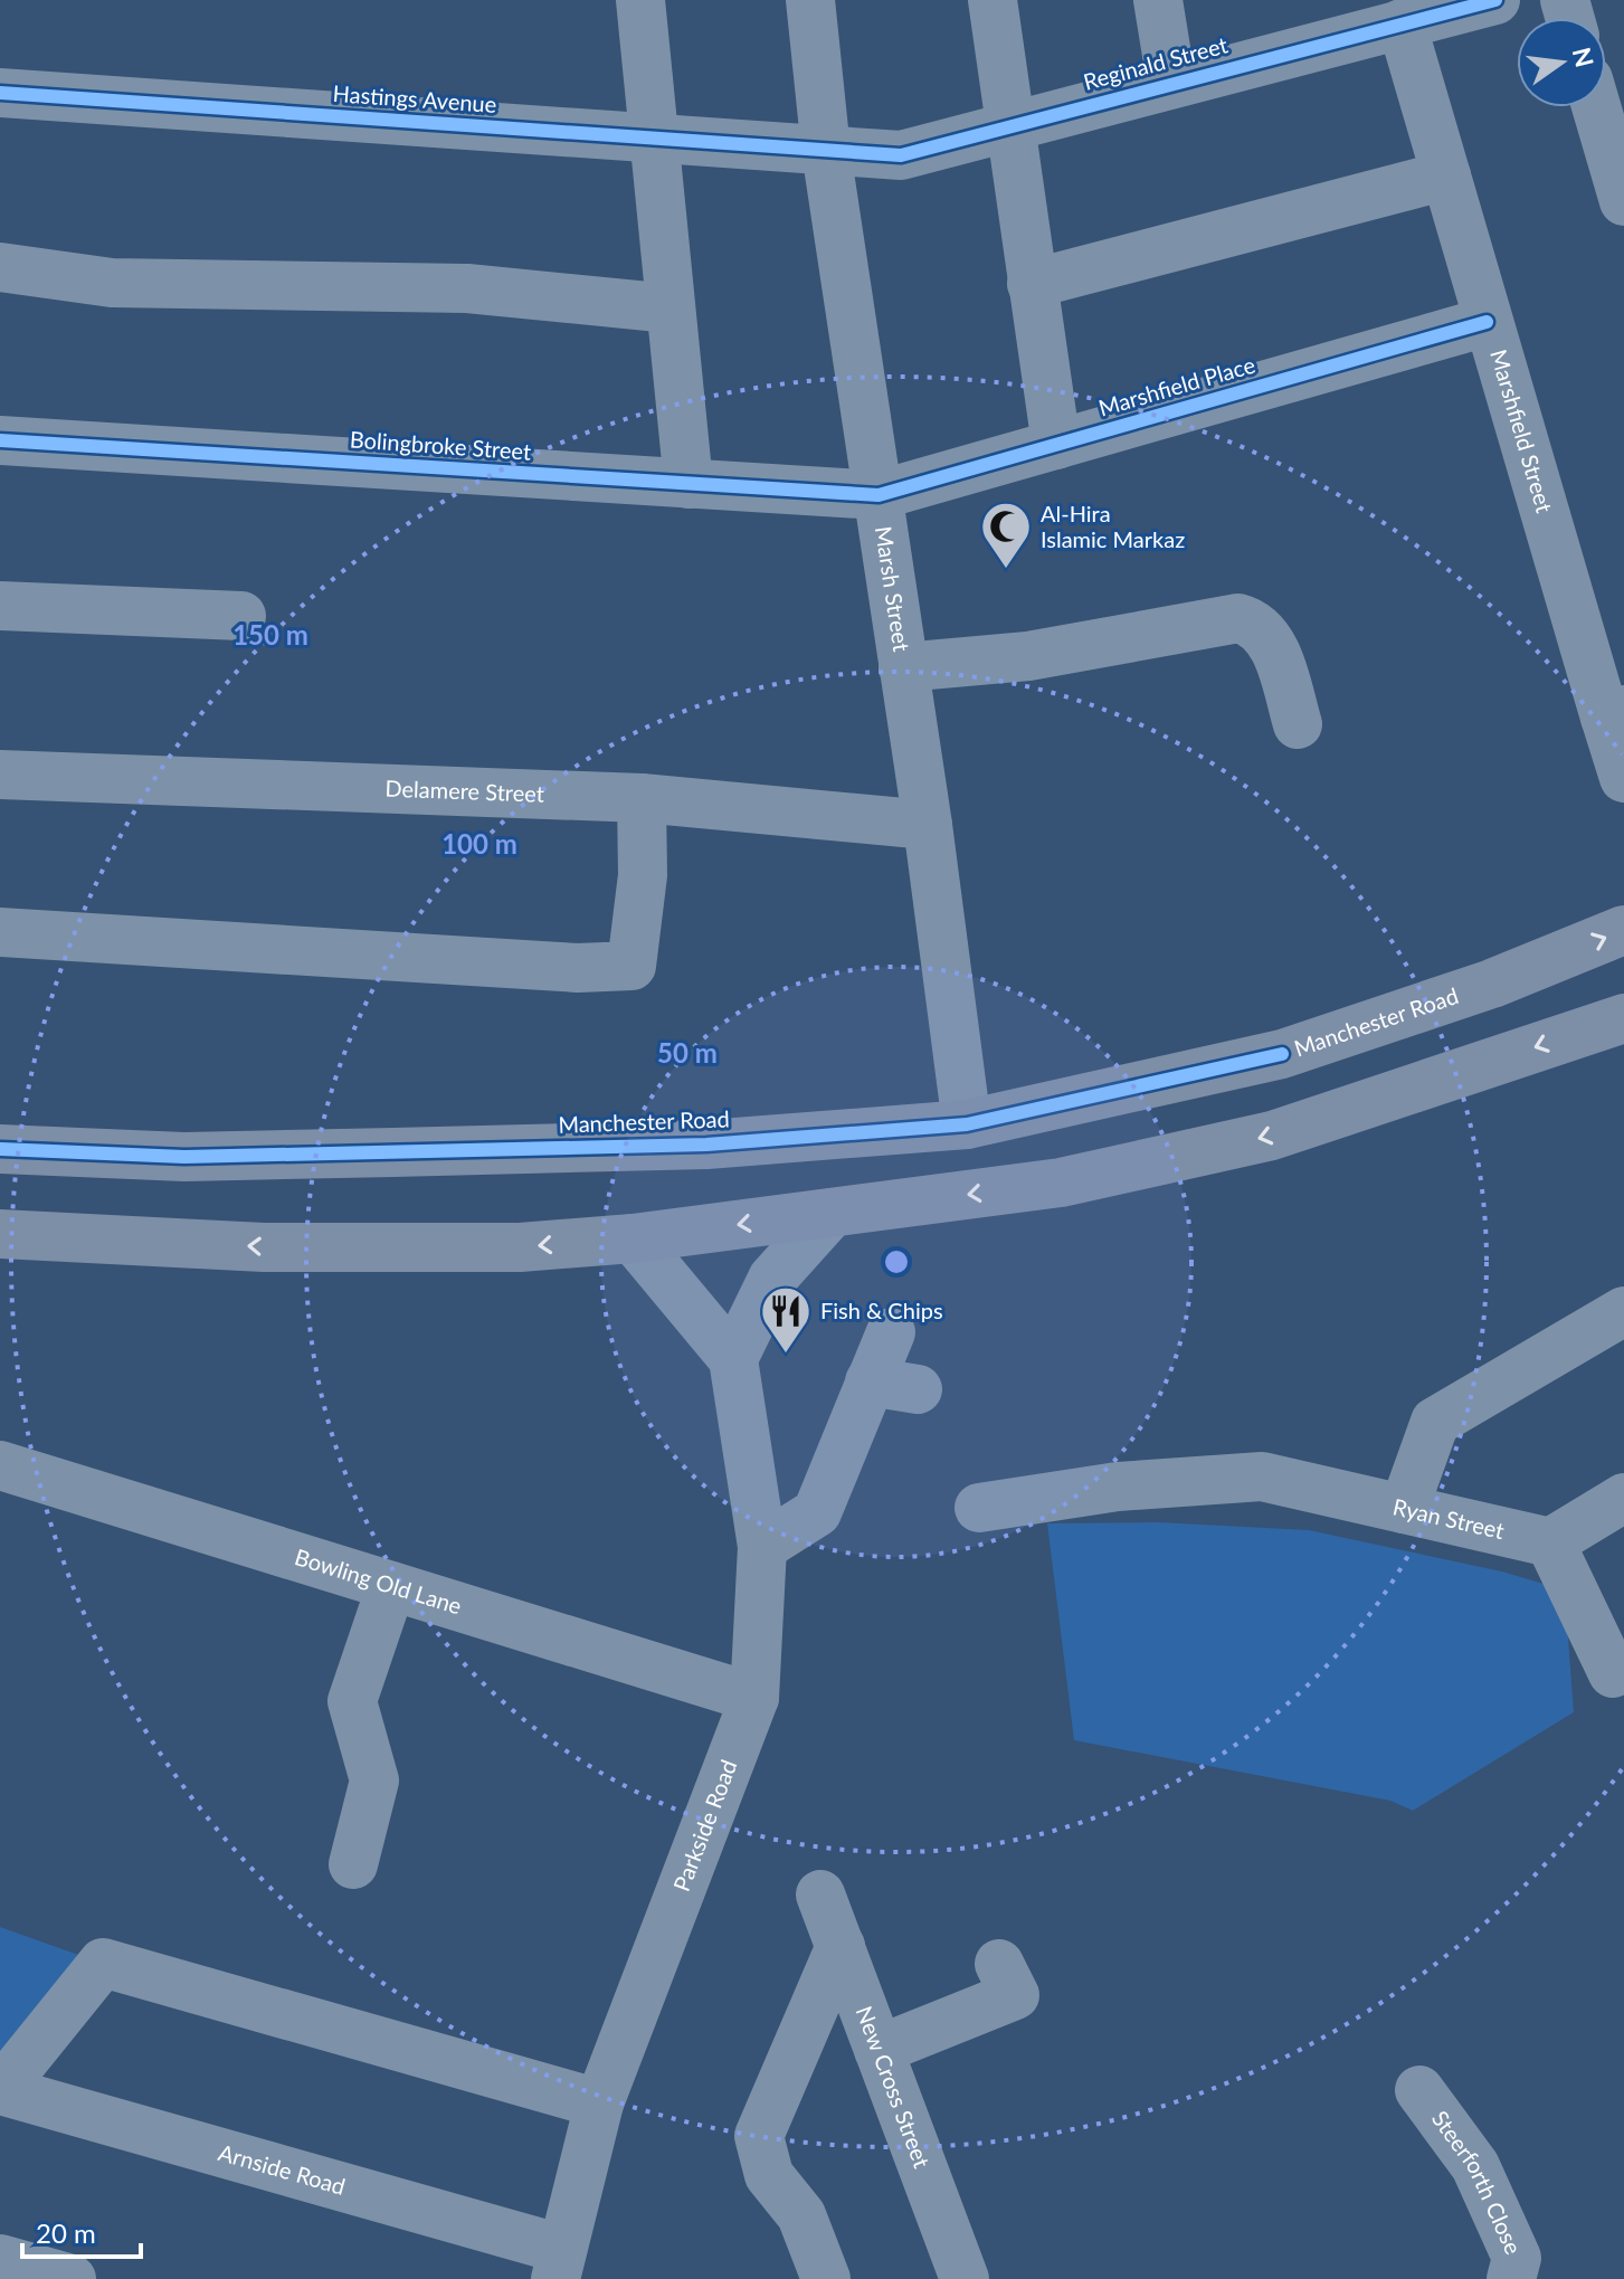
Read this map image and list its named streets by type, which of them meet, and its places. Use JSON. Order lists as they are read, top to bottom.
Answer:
{
  "streets": {
    "main road": ["Manchester Road"],
    "street": [
      "Reginald Street",
      "Hastings Avenue",
      "Marshfield Place",
      "Marshfield Street",
      "Bolingbroke Street",
      "Marsh Street",
      "Delamere Street",
      "Ryan Street",
      "Bowling Old Lane",
      "Parkside Road",
      "New Cross Street",
      "Arnside Road",
      "Steerforth Close"
    ]
  },
  "crossings": [
    ["Reginald Street", "Hastings Avenue"],
    ["Reginald Street", "Marshfield Street"],
    ["Reginald Street", "Marsh Street"],
    ["Hastings Avenue", "Marsh Street"],
    ["Marshfield Place", "Marshfield Street"],
    ["Marshfield Place", "Bolingbroke Street"],
    ["Marshfield Place", "Marsh Street"],
    ["Bolingbroke Street", "Marsh Street"],
    ["Marsh Street", "Delamere Street"],
    ["Marsh Street", "Manchester Road"],
    ["Bowling Old Lane", "Parkside Road"],
    ["Parkside Road", "Arnside Road"]
  ],
  "places": {
    "mosque": ["Al-Hira Islamic Markaz"],
    "restaurant": ["Fish & Chips"]
  },
  "scale_bar": "20 m",
  "north": "right",
  "rings": ["150 m", "100 m", "50 m"]
}
